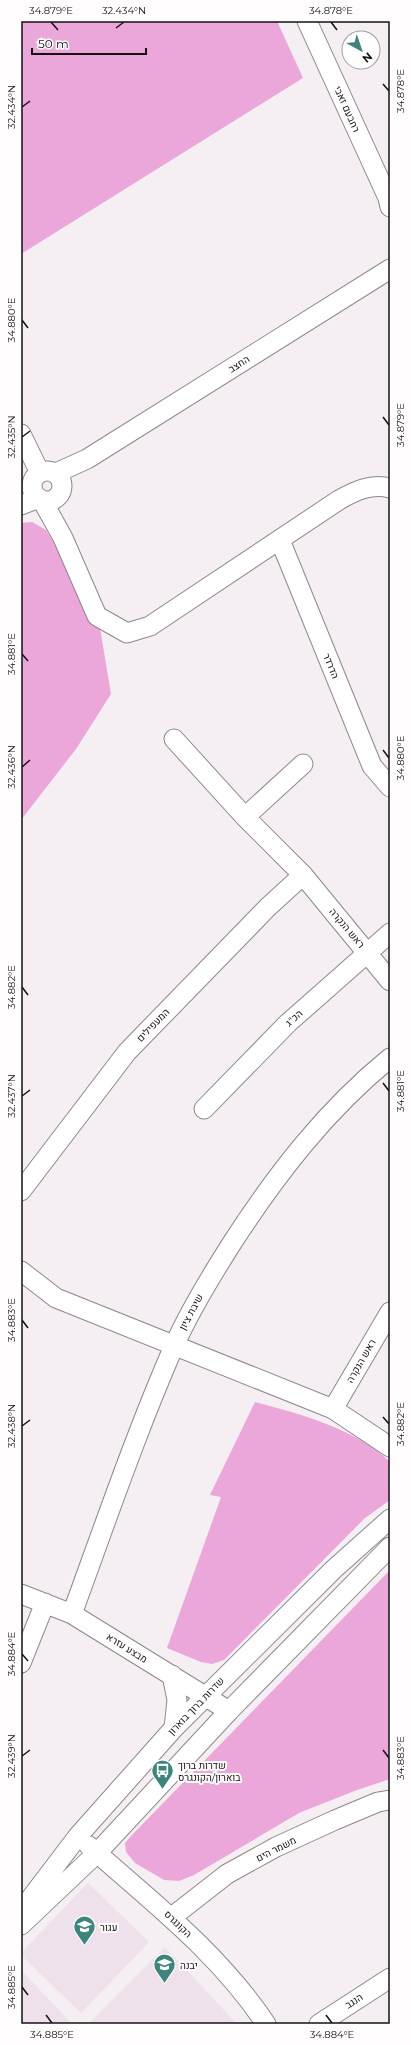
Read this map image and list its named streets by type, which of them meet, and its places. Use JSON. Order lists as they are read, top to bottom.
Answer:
{
  "streets": {
    "street": [
      "רחבעם זאבי",
      "החצב",
      "הדרדר",
      "ראש הנקרה",
      "הכ\"ג",
      "המעפילים",
      "שיבת ציון",
      "מבצע עזרא",
      "שדרות ברוך בוארון",
      "משמר הים",
      "הקונגרס",
      "הנגב"
    ]
  },
  "crossings": [
    ["ראש הנקרה", "הכ\"ג"],
    ["ראש הנקרה", "המעפילים"],
    ["שיבת ציון", "מבצע עזרא"],
    ["מבצע עזרא", "שדרות ברוך בוארון"],
    ["שדרות ברוך בוארון", "הקונגרס"],
    ["משמר הים", "הקונגרס"]
  ],
  "places": {
    "bus stop": ["שדרות ברוך בוארון/הקונגרס"],
    "school or university": ["עגור", "יבנה"]
  },
  "scale_bar": "50 m",
  "north": "bottom right",
  "coordinates": [
    "34.879°E",
    "32.434°N",
    "34.878°E",
    "34.880°E",
    "32.435°N",
    "34.881°E",
    "32.436°N",
    "34.882°E",
    "32.437°N",
    "34.883°E",
    "32.438°N",
    "34.884°E",
    "32.439°N",
    "34.885°E"
  ]
}
